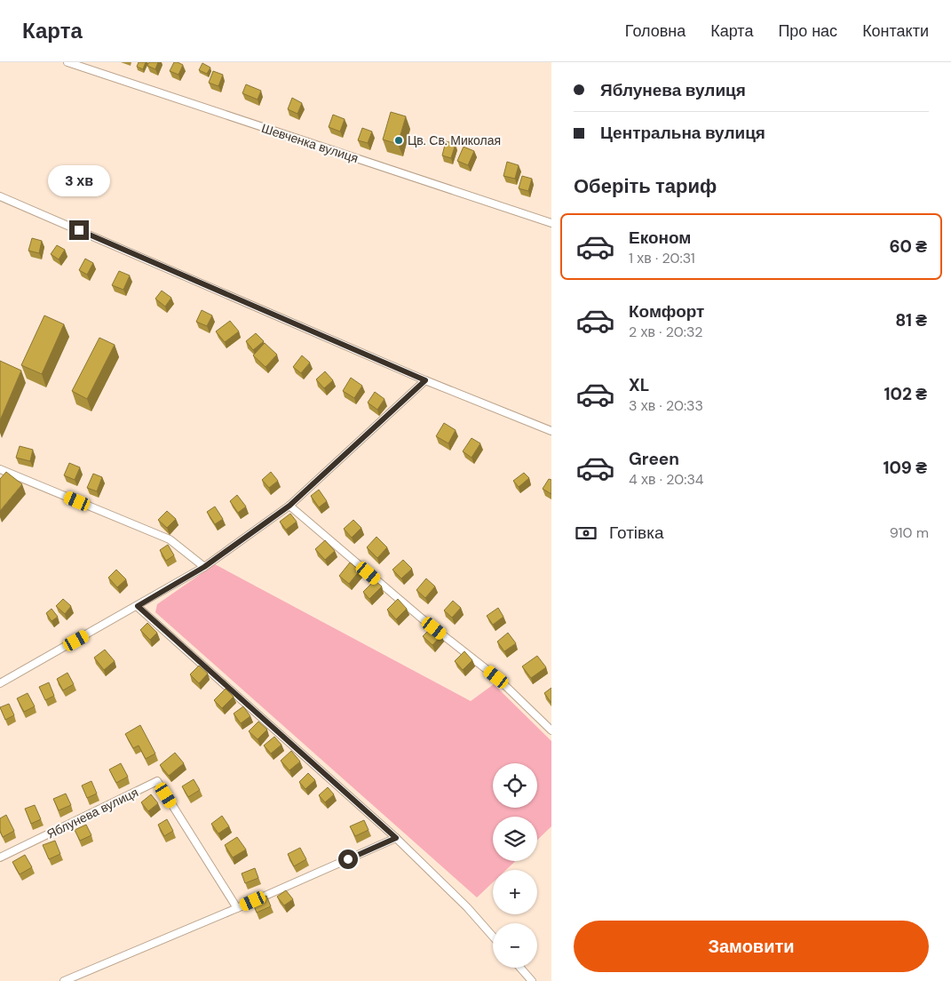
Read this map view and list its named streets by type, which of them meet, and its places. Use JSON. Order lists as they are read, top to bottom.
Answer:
{
  "streets": {
    "street": ["Шевченка вулиця", "Яблунева вулиця"]
  },
  "places": ["Цв. Св. Миколая"],
  "page": {
    "header": "Карта",
    "nav": [
      "Головна",
      "Карта",
      "Про нас",
      "Контакти"
    ],
    "banner": ["Яблунева вулиця", "Центральна вулиця"],
    "heading": "Оберіть тариф",
    "bubble": "3 хв",
    "list": [
      {
        "name": "Економ",
        "note": "1 хв · 20:31",
        "value": "60 ₴"
      },
      {
        "name": "Комфорт",
        "note": "2 хв · 20:32",
        "value": "81 ₴"
      },
      {
        "name": "XL",
        "note": "3 хв · 20:33",
        "value": "102 ₴"
      },
      {
        "name": "Green",
        "note": "4 хв · 20:34",
        "value": "109 ₴"
      }
    ],
    "pay": ["Готівка", "910 m"],
    "map_buttons": ["+", "−"],
    "buttons": "Замовити"
  }
}
